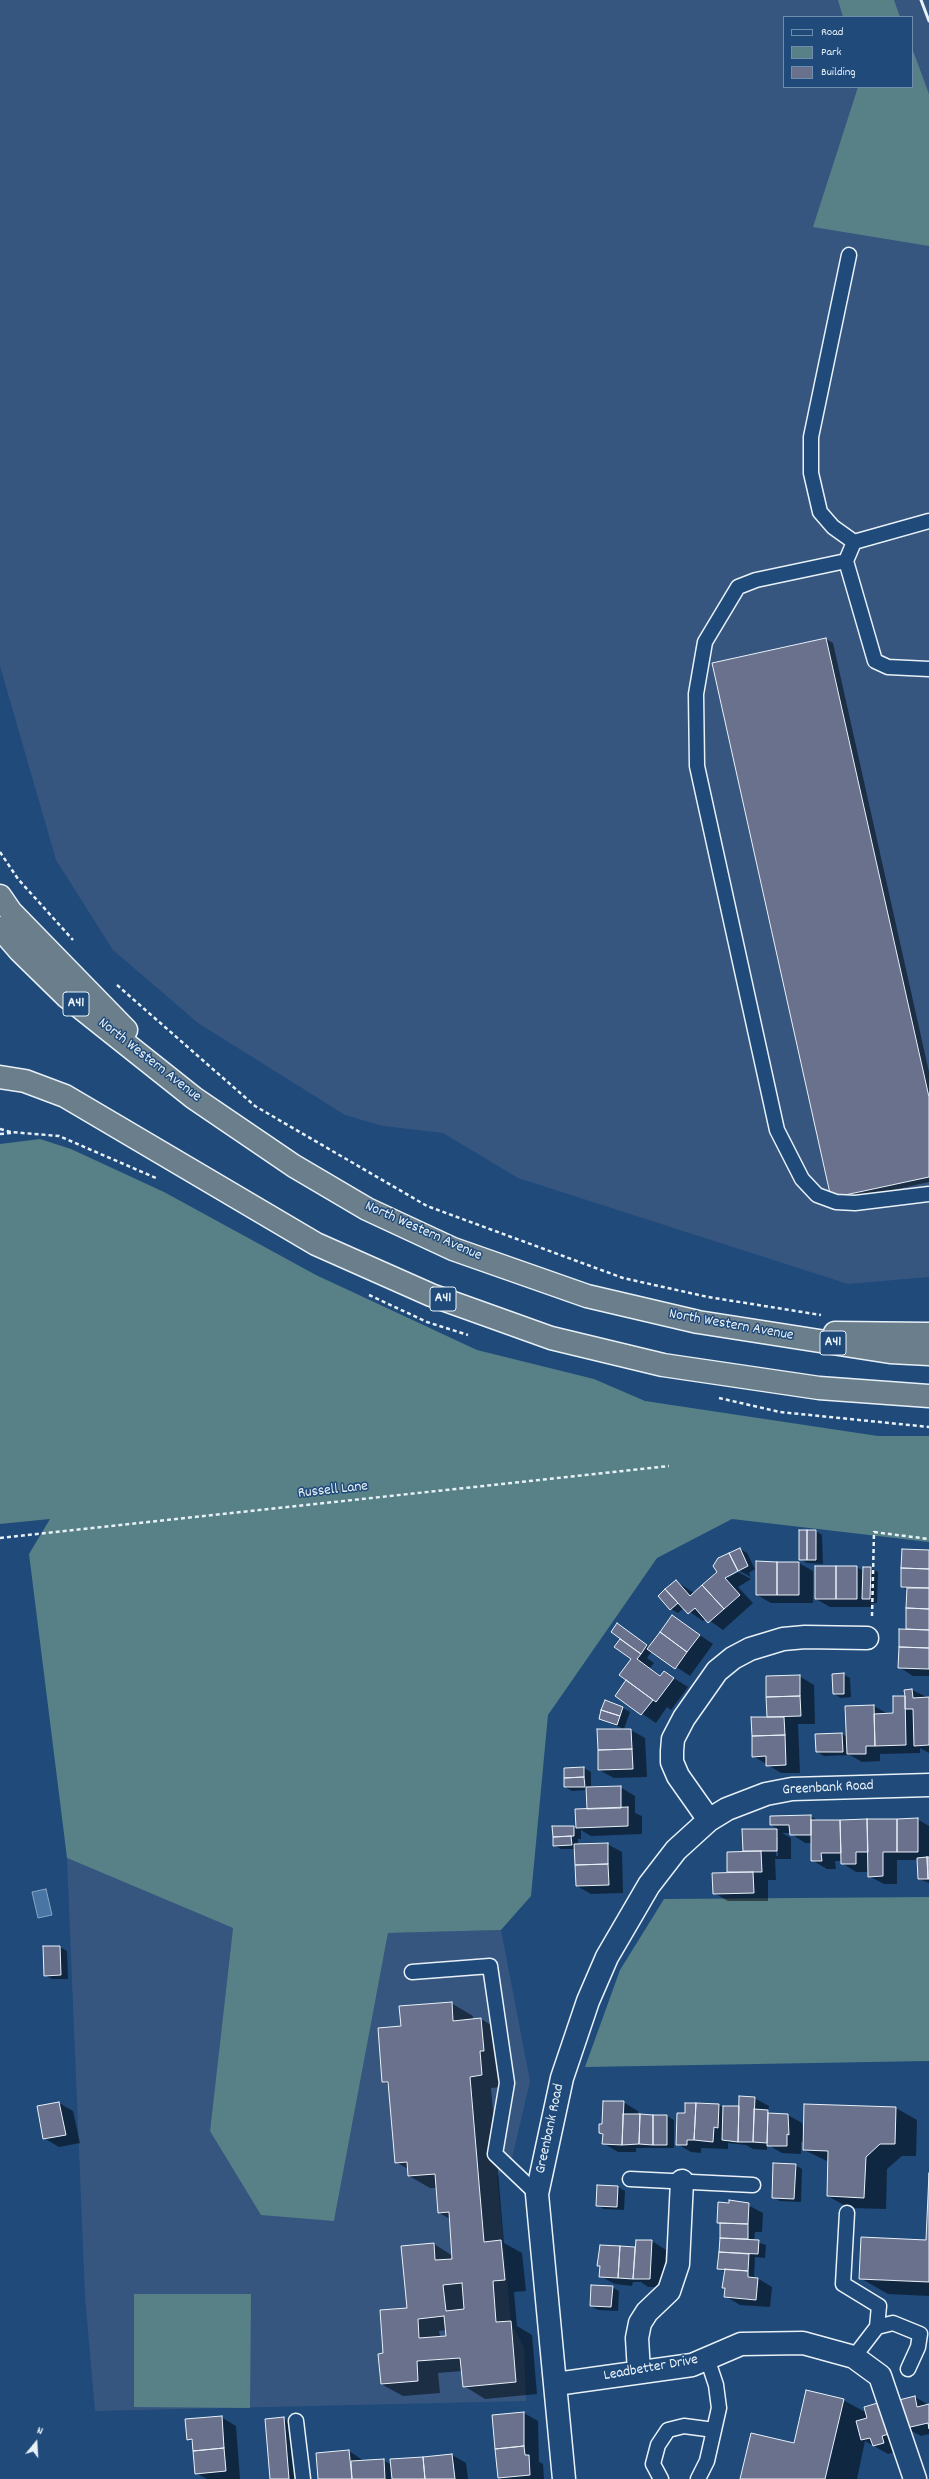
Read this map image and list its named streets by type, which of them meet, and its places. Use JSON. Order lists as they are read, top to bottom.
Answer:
{
  "streets": {
    "highway": ["A41", "North Western Avenue"],
    "street": ["Greenbank Road", "Leadbetter Drive"],
    "path": ["Russell Lane"]
  },
  "crossings": [
    ["Greenbank Road", "Leadbetter Drive"]
  ],
  "legend": ["Road", "Park", "Building"],
  "north": "top"
}
